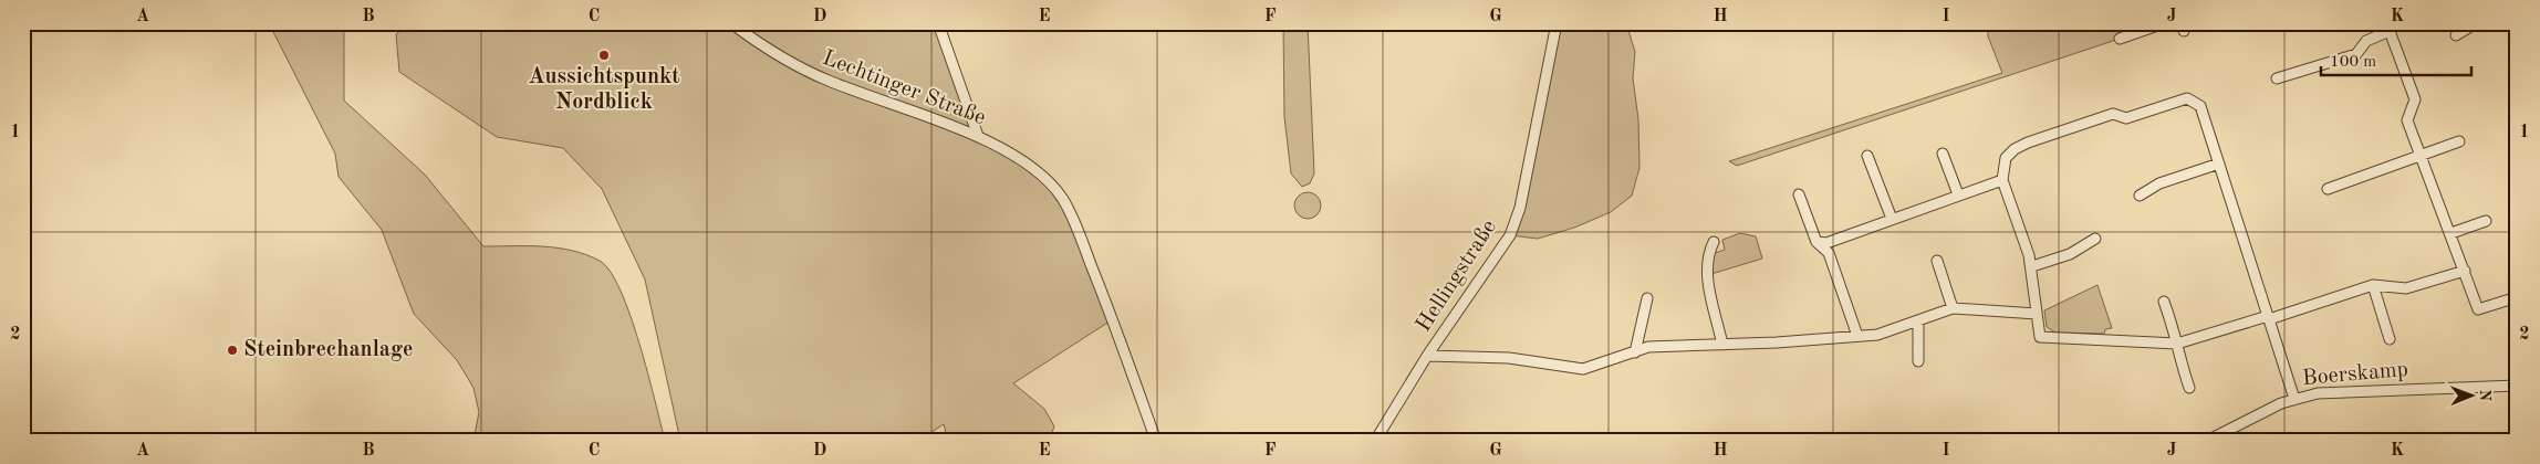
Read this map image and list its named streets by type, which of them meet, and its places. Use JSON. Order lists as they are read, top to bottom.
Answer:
{
  "streets": {
    "street": ["Lechtinger Straße", "Hellingstraße", "Boerskamp"]
  },
  "places": ["Aussichtspunkt Nordblick", "Steinbrechanlage"],
  "scale_bar": "100 m",
  "north": "right",
  "grid": {
    "columns": [
      "A",
      "B",
      "C",
      "D",
      "E",
      "F",
      "G",
      "H",
      "I",
      "J",
      "K"
    ],
    "rows": ["1", "2"]
  }
}
